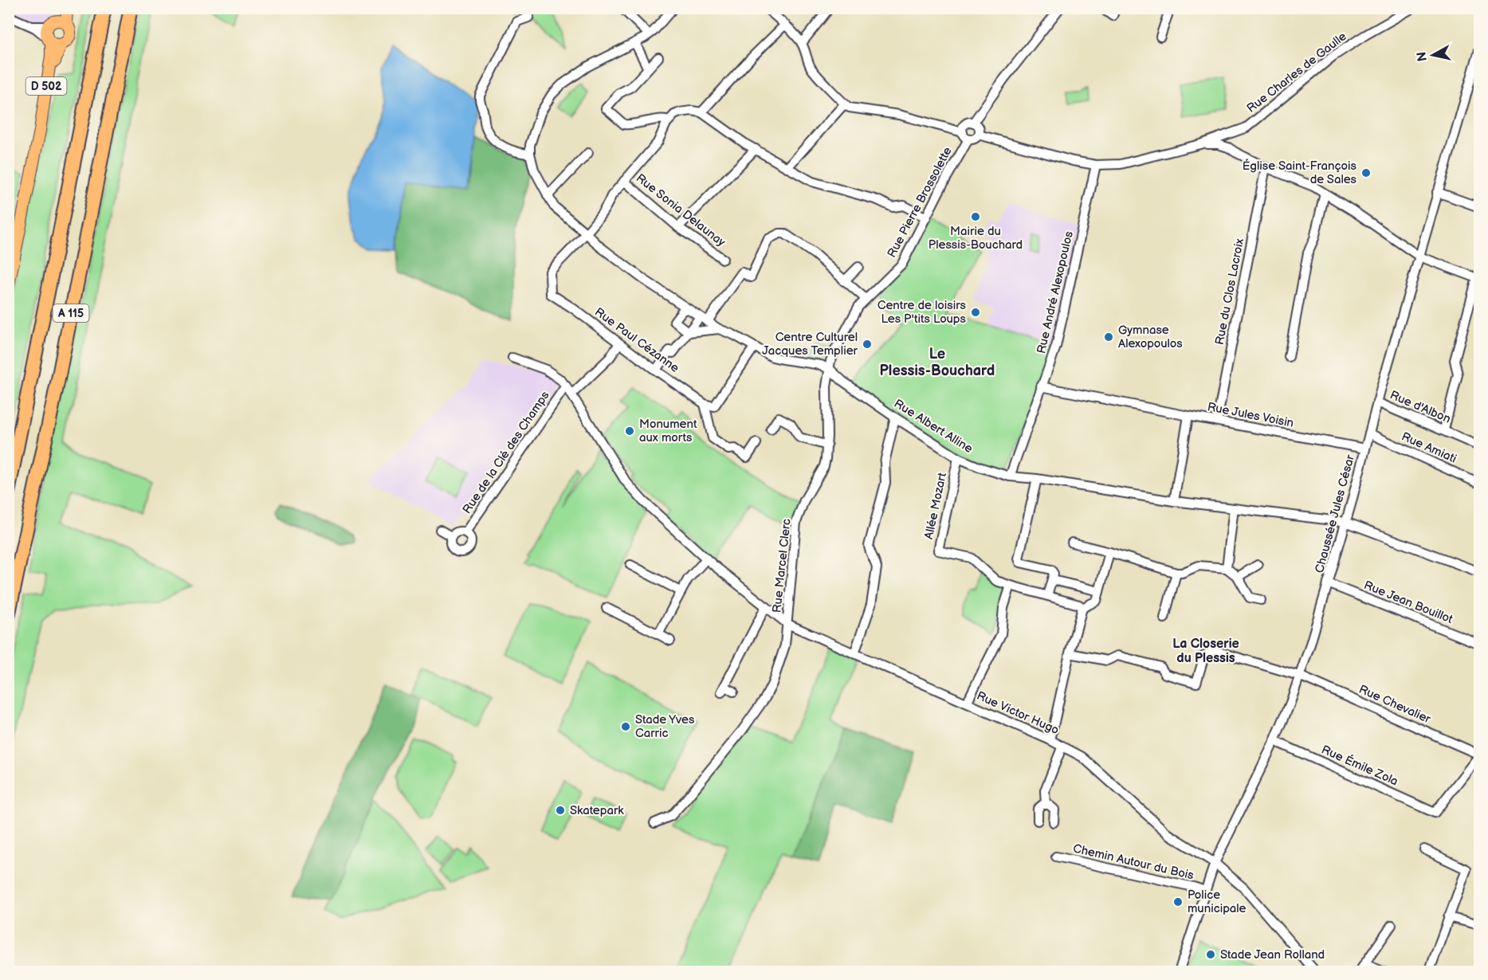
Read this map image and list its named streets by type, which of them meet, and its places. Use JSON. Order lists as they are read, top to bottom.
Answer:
{
  "streets": {
    "highway": ["A 115"],
    "main road": ["D 502"],
    "street": [
      "Rue Charles de Gaulle",
      "Rue Pierre Brossolette",
      "Rue Sonia Delaunay",
      "Rue du Clos Lacroix",
      "Rue André Alexopoulos",
      "Rue Paul Cézanne",
      "Rue d'Albon",
      "Rue Jules Voisin",
      "Rue Albert Alline",
      "Rue Amiati",
      "Rue de la Clé des Champs",
      "Allée Mozart",
      "Chaussée Jules César",
      "Rue Marcel Clerc",
      "Rue Jean Bouillot",
      "Rue Chevalier",
      "Rue Victor Hugo",
      "Rue Émile Zola",
      "Chemin Autour du Bois"
    ]
  },
  "crossings": [
    ["Rue Charles de Gaulle", "Rue Pierre Brossolette"],
    ["Rue Charles de Gaulle", "Rue André Alexopoulos"],
    ["Rue Pierre Brossolette", "Rue Albert Alline"],
    ["Rue Pierre Brossolette", "Rue Marcel Clerc"],
    ["Rue du Clos Lacroix", "Rue Jules Voisin"],
    ["Rue André Alexopoulos", "Rue Albert Alline"],
    ["Rue Paul Cézanne", "Rue Albert Alline"],
    ["Rue d'Albon", "Chaussée Jules César"],
    ["Rue Jules Voisin", "Rue Albert Alline"],
    ["Rue Jules Voisin", "Chaussée Jules César"],
    ["Rue Albert Alline", "Allée Mozart"],
    ["Rue Albert Alline", "Chaussée Jules César"],
    ["Rue Albert Alline", "Rue Marcel Clerc"],
    ["Rue Amiati", "Chaussée Jules César"],
    ["Rue de la Clé des Champs", "Rue Victor Hugo"],
    ["Chaussée Jules César", "Rue Jean Bouillot"],
    ["Chaussée Jules César", "Rue Chevalier"],
    ["Chaussée Jules César", "Rue Victor Hugo"],
    ["Chaussée Jules César", "Rue Émile Zola"],
    ["Chaussée Jules César", "Chemin Autour du Bois"],
    ["Rue Marcel Clerc", "Rue Victor Hugo"],
    ["Rue Chevalier", "Rue Émile Zola"]
  ],
  "districts": ["Le Plessis-Bouchard", "La Closerie du Plessis"],
  "places": [
    "Église Saint-François de Sales",
    "Mairie du Plessis-Bouchard",
    "Centre de loisirs Les P'tits Loups",
    "Gymnase Alexopoulos",
    "Centre Culturel Jacques Templier",
    "Monument aux morts",
    "Stade Yves Carric",
    "Skatepark",
    "Police municipale",
    "Stade Jean Rolland"
  ],
  "north": "left"
}
